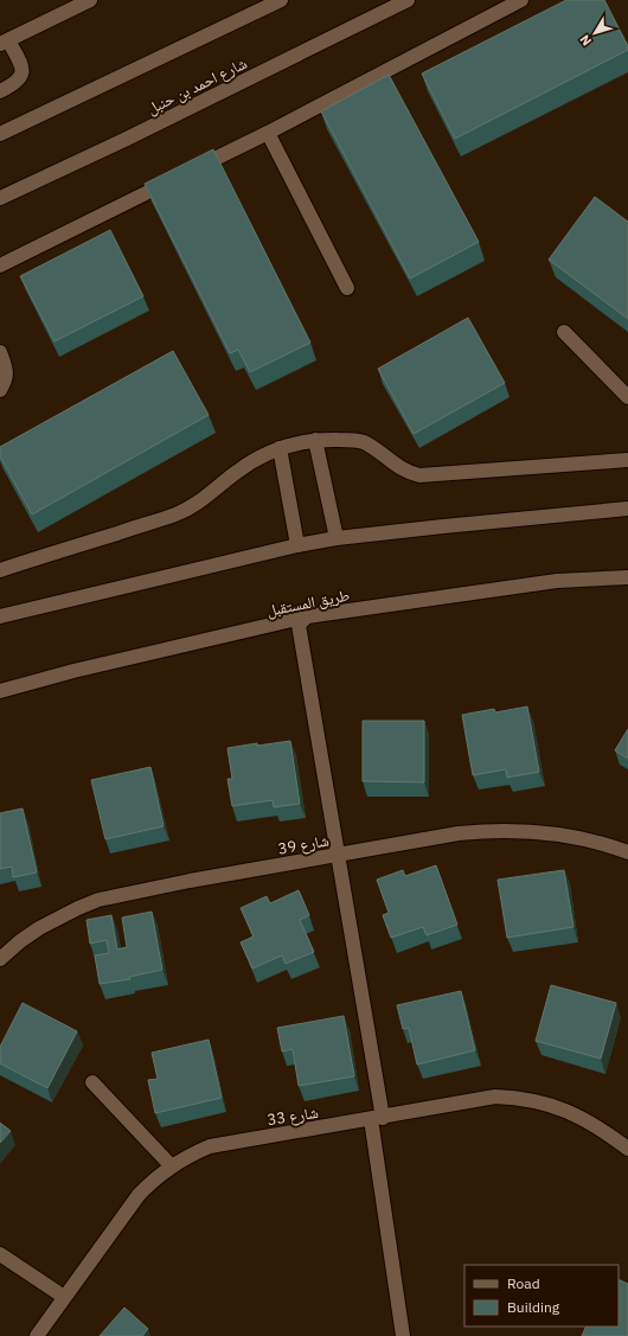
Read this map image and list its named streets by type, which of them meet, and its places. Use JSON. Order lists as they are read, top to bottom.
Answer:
{
  "streets": {
    "street": [
      "شارع احمد بن حنبل",
      "طريق المستقبل",
      "شارع 39",
      "شارع 33"
    ]
  },
  "legend": ["Road", "Building"],
  "north": "bottom left"
}
